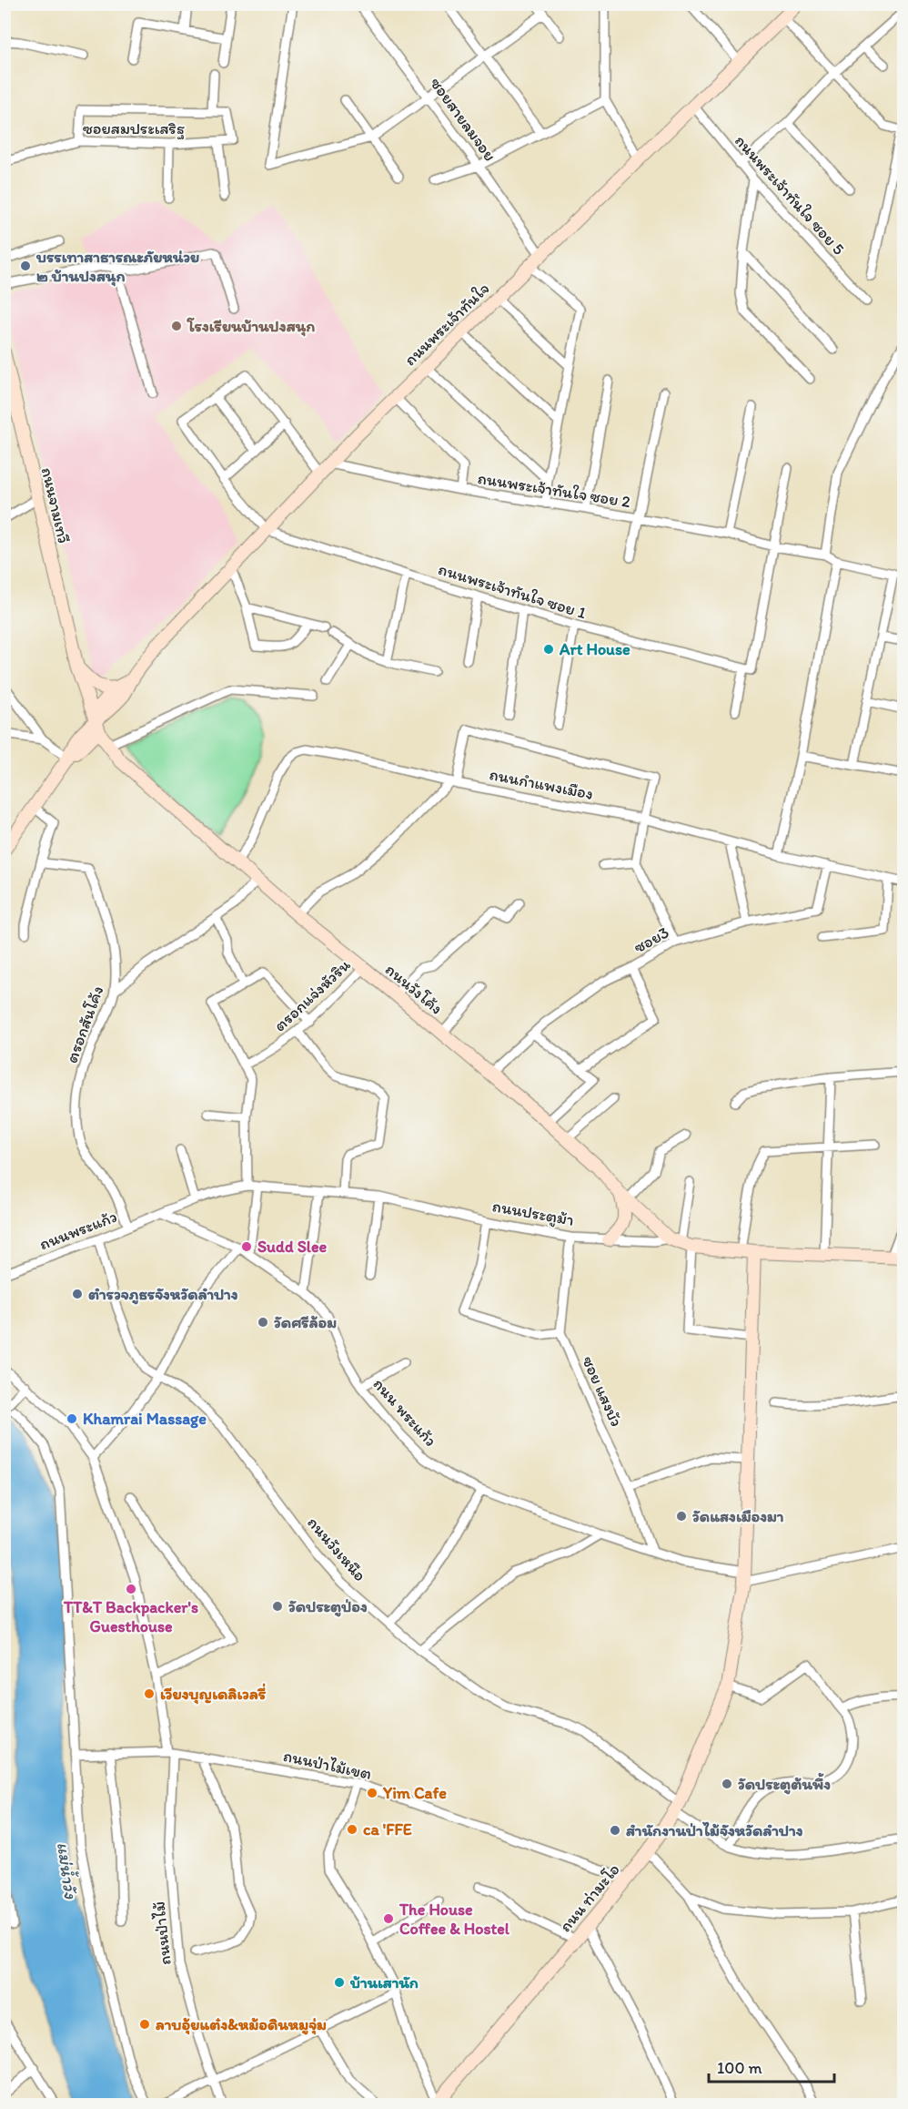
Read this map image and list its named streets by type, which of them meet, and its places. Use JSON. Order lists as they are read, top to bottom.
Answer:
{
  "streets": {
    "street": [
      "ซอยสายลมจอย",
      "ซอยสมประเสริฐ",
      "ถนนพระเจ้าทันใจ ซอย 5",
      "ถนนพระเจ้าทันใจ",
      "ถนนพระเจ้าทันใจ ซอย 2",
      "ถนนจามเทวี",
      "ถนนพระเจ้าทันใจ ซอย 1",
      "ถนนกำแพงเมือง",
      "ซอย3",
      "ถนนวังโค้ง",
      "ตรอกแจ่งหัวริน",
      "ตรอกสันโค้ง",
      "ถนนประตูม้า",
      "ถนนพระแก้ว",
      "ซอย แสงบัว",
      "ถนน พระแก้ว",
      "ถนนวังเหนือ",
      "ถนนป่าไม้เขต",
      "ถนน ท่ามะโอ",
      "ถนนป่าไม้"
    ]
  },
  "crossings": [
    ["ซอยสายลมจอย", "ถนนพระเจ้าทันใจ"],
    ["ถนนพระเจ้าทันใจ ซอย 5", "ถนนพระเจ้าทันใจ"],
    ["ถนนพระเจ้าทันใจ", "ถนนพระเจ้าทันใจ ซอย 2"],
    ["ถนนพระเจ้าทันใจ", "ถนนจามเทวี"],
    ["ถนนพระเจ้าทันใจ", "ถนนพระเจ้าทันใจ ซอย 1"],
    ["ถนนพระเจ้าทันใจ", "ถนนวังโค้ง"],
    ["ถนนจามเทวี", "ถนนวังโค้ง"],
    ["ถนนกำแพงเมือง", "ซอย3"],
    ["ถนนกำแพงเมือง", "ถนนวังโค้ง"],
    ["ซอย3", "ถนนวังโค้ง"],
    ["ถนนวังโค้ง", "ตรอกแจ่งหัวริน"],
    ["ถนนวังโค้ง", "ถนนประตูม้า"],
    ["ตรอกสันโค้ง", "ถนนพระแก้ว"],
    ["ถนนประตูม้า", "ถนนพระแก้ว"],
    ["ถนนประตูม้า", "ซอย แสงบัว"],
    ["ถนนประตูม้า", "ถนน พระแก้ว"],
    ["ถนนประตูม้า", "ถนน ท่ามะโอ"],
    ["ถนนพระแก้ว", "ถนน พระแก้ว"],
    ["ถนนพระแก้ว", "ถนนวังเหนือ"],
    ["ซอย แสงบัว", "ถนน พระแก้ว"],
    ["ถนน พระแก้ว", "ถนน ท่ามะโอ"],
    ["ถนนวังเหนือ", "ถนน ท่ามะโอ"],
    ["ถนนป่าไม้เขต", "ถนน ท่ามะโอ"],
    ["ถนนป่าไม้เขต", "ถนนป่าไม้"]
  ],
  "water": ["แม่น้ำวัง"],
  "places": [
    "บรรเทาสาธารณะภัยหน่วย ๒ บ้านปงสนุก",
    "โรงเรียนบ้านปงสนุก",
    "Art House",
    "Sudd Slee",
    "ตำรวจภูธรจังหวัดลำปาง",
    "วัดศรีล้อม",
    "Khamrai Massage",
    "วัดแสงเมืองมา",
    "TT&T Backpacker's Guesthouse",
    "วัดประตูป่อง",
    "เวียงบุญเดลิเวลรี่",
    "วัดประตูต้นพึ้ง",
    "Yim Cafe",
    "ca 'FFE",
    "สำนักงานป่าไม้จังหวัดลำปาง",
    "The House Coffee & Hostel",
    "บ้านเสานัก",
    "ลาบอุ้ยแต๋ง&หม้อดินหมูจุ่ม"
  ],
  "scale_bar": "100 m"
}
